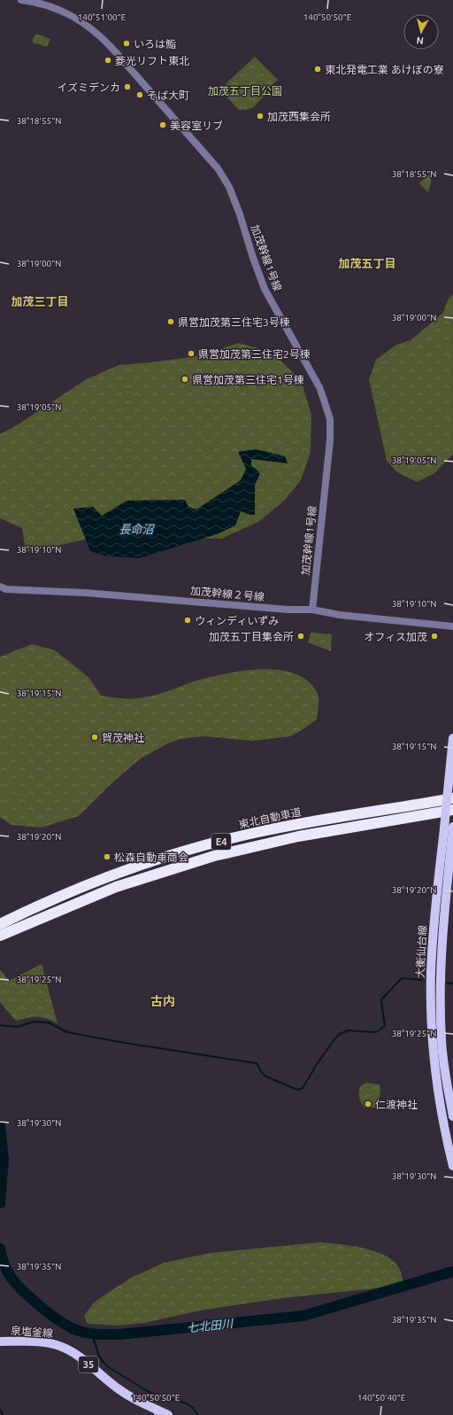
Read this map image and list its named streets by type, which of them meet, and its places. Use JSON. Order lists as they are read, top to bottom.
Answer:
{
  "streets": {
    "highway": ["東北自動車道", "E4"],
    "main road": ["大衡仙台線", "泉塩釜線", "35"],
    "street": ["加茂幹線1号線", "加茂幹線２号線"]
  },
  "crossings": [
    ["加茂幹線1号線", "加茂幹線２号線"]
  ],
  "districts": ["加茂五丁目", "加茂三丁目", "古内"],
  "water": ["長命沼", "七北田川"],
  "parks": ["加茂五丁目公園"],
  "places": [
    "いろは鮨",
    "菱光リフト東北",
    "東北発電工業 あけぼの寮",
    "イズミデンカ",
    "そば大町",
    "加茂西集会所",
    "美容室リブ",
    "県営加茂第三住宅3号棟",
    "県営加茂第三住宅2号棟",
    "県営加茂第三住宅1号棟",
    "ウィンディいずみ",
    "加茂五丁目集会所",
    "オフィス加茂",
    "賀茂神社",
    "松森自動車商会",
    "仁渡神社"
  ],
  "north": "bottom",
  "coordinates": [
    "140°51'00\"E",
    "140°50'50\"E",
    "38°18'55\"N",
    "38°19'00\"N",
    "38°19'05\"N",
    "38°19'10\"N",
    "38°19'15\"N",
    "38°19'20\"N",
    "38°19'25\"N",
    "38°19'30\"N",
    "38°19'35\"N",
    "140°50'40\"E"
  ]
}
